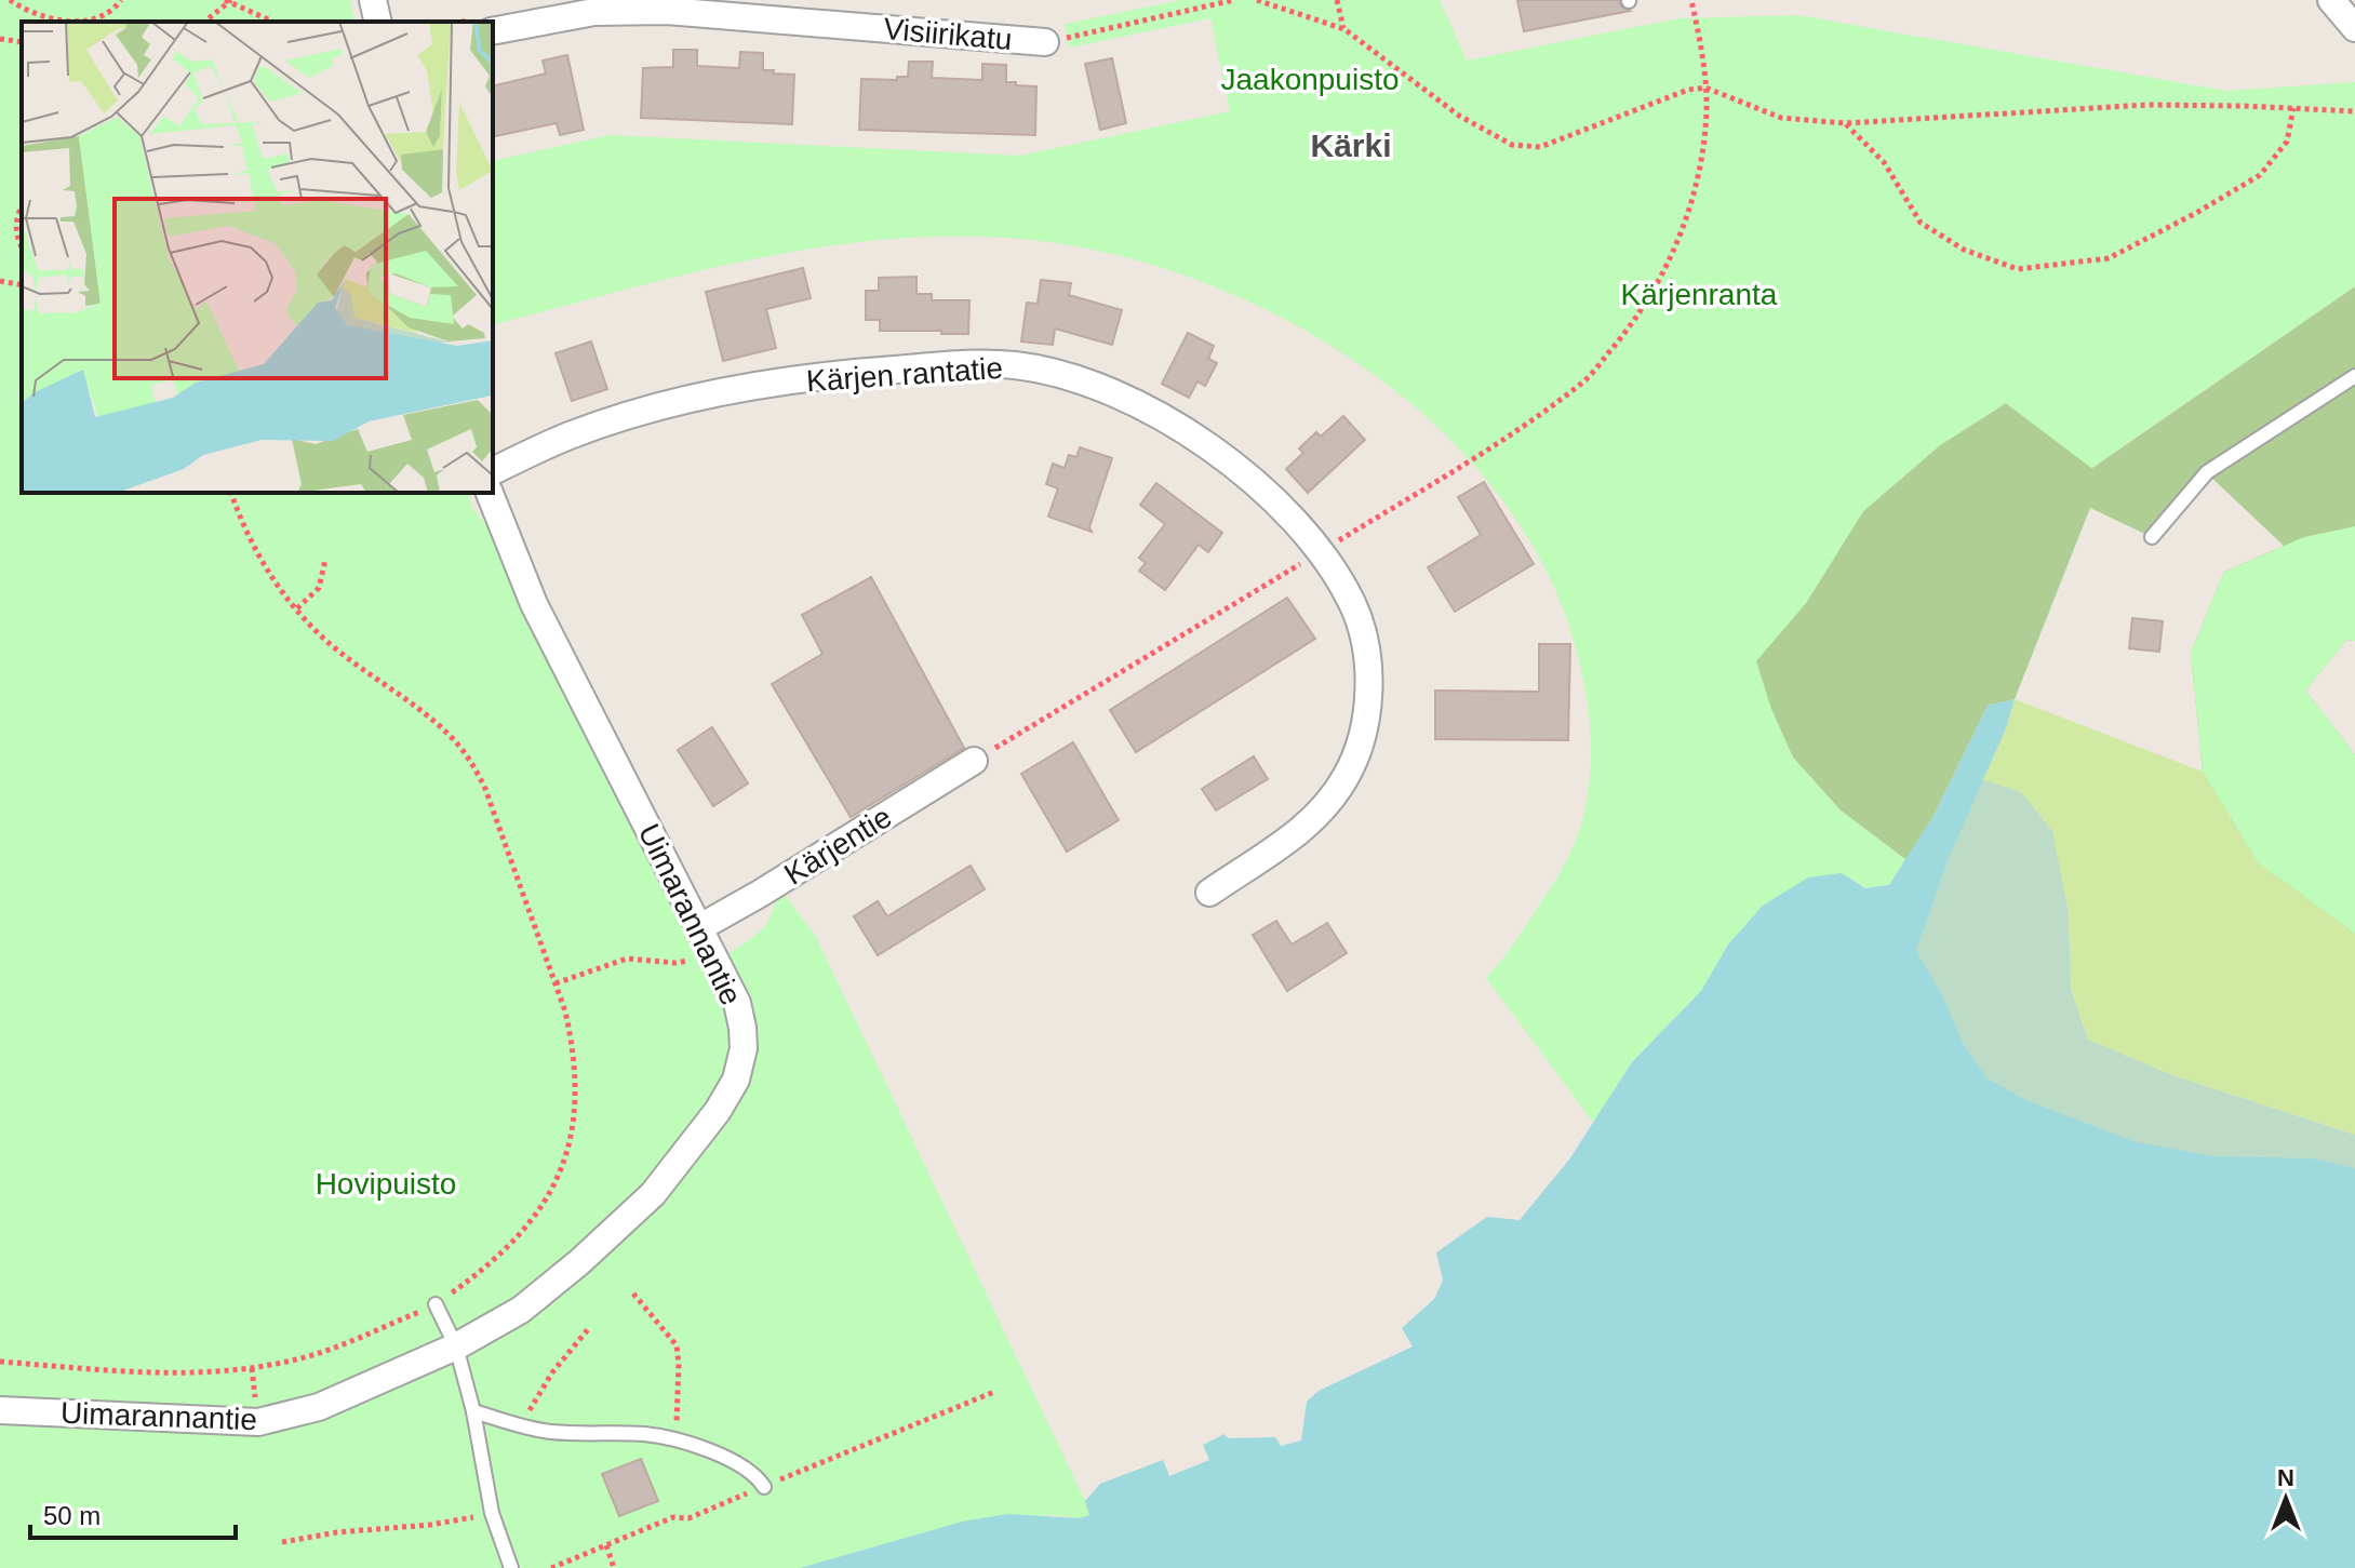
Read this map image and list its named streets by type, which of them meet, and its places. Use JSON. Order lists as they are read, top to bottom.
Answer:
{
  "streets": {
    "street": [
      "Visiirikatu",
      "Kärjen rantatie",
      "Kärjentie",
      "Uimarannantie"
    ]
  },
  "crossings": [
    ["Kärjentie", "Uimarannantie"]
  ],
  "districts": ["Kärki"],
  "parks": ["Jaakonpuisto", "Kärjenranta", "Hovipuisto"],
  "scale_bar": "50 m",
  "north": "top"
}
